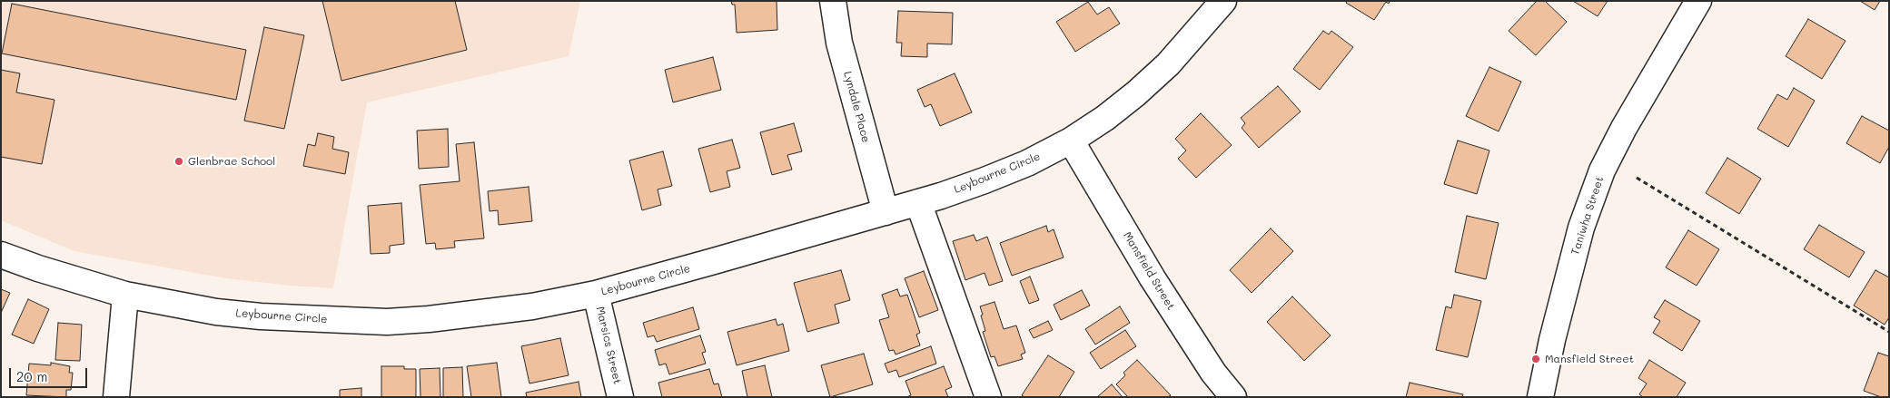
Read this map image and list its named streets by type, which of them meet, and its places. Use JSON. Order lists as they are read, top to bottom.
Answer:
{
  "streets": {
    "street": [
      "Lyndale Place",
      "Leybourne Circle",
      "Taniwha Street",
      "Mansfield Street",
      "Marsics Street"
    ]
  },
  "crossings": [
    ["Lyndale Place", "Leybourne Circle"],
    ["Leybourne Circle", "Mansfield Street"],
    ["Leybourne Circle", "Marsics Street"]
  ],
  "places": ["Glenbrae School", "Mansfield Street"],
  "scale_bar": "20 m"
}
